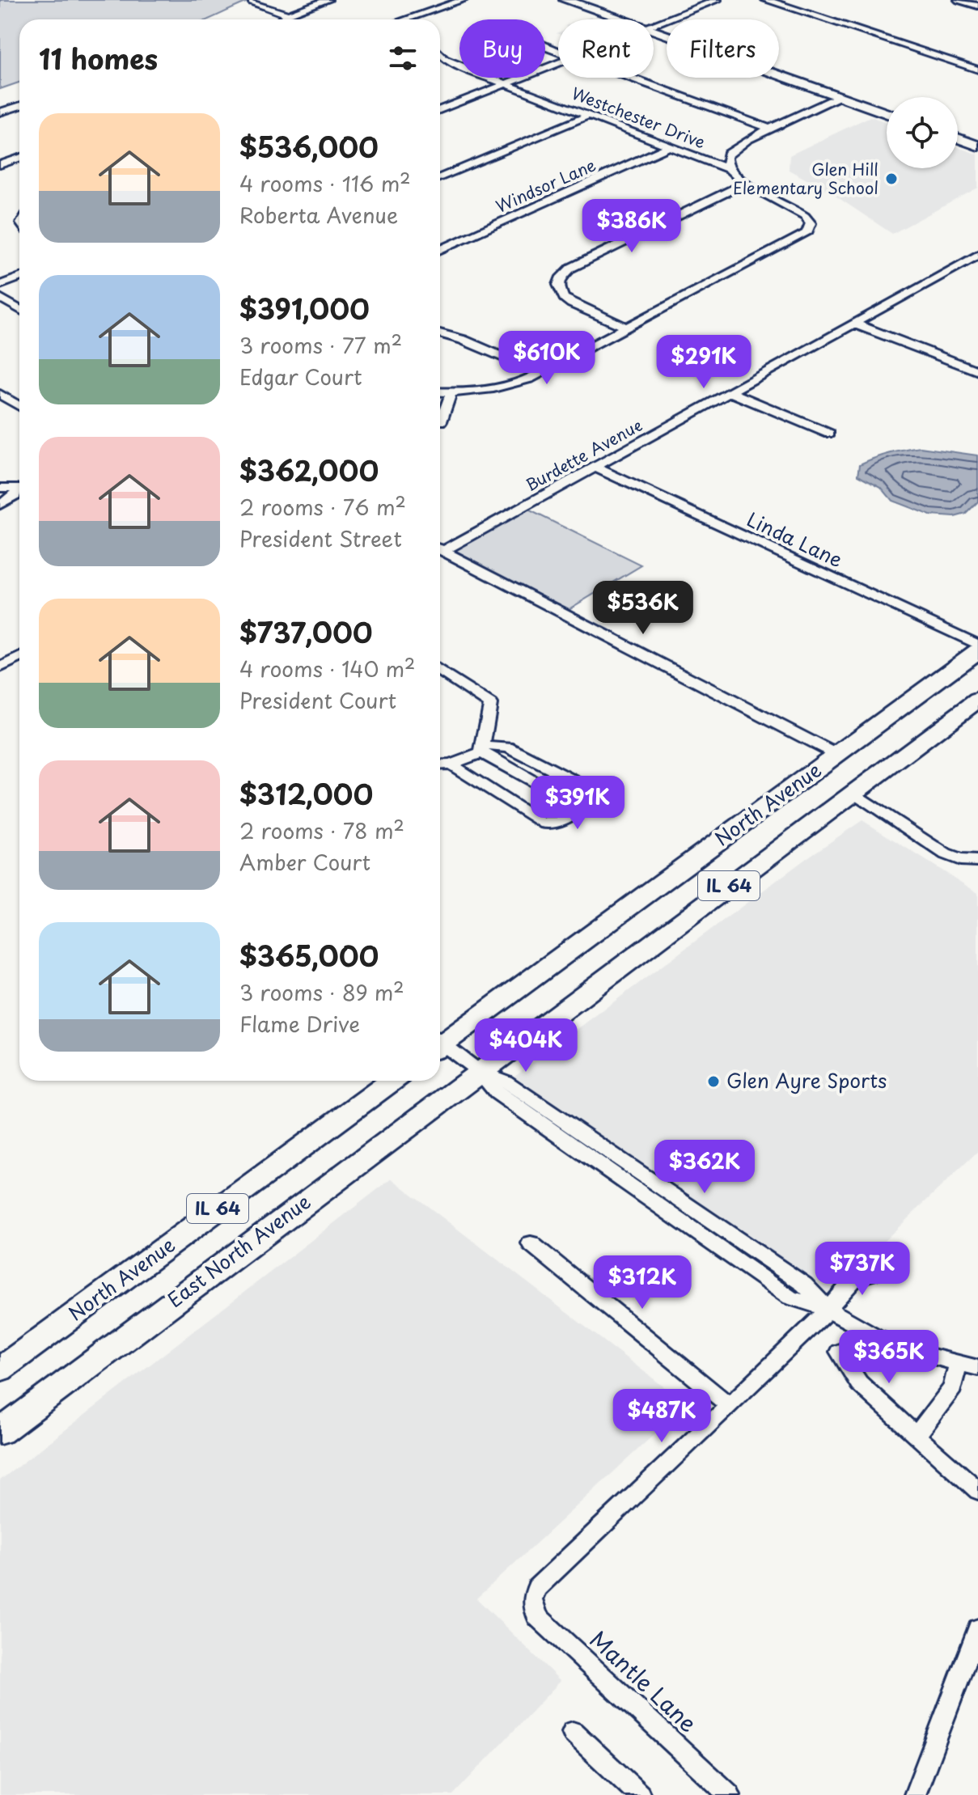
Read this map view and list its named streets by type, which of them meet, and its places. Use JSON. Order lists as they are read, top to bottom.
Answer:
{
  "streets": {
    "main road": ["North Avenue", "IL 64", "East North Avenue"],
    "street": [
      "Westchester Drive",
      "Windsor Lane",
      "Burdette Avenue",
      "Linda Lane",
      "Mantle Lane"
    ]
  },
  "crossings": [
    ["Westchester Drive", "Windsor Lane"],
    ["Burdette Avenue", "Linda Lane"],
    ["North Avenue", "East North Avenue"]
  ],
  "places": ["Glen Hill Elementary School", "Glen Ayre Sports"],
  "page": {
    "chip": ["Buy", "Rent", "Filters"],
    "heading": "11 homes",
    "list": [
      {
        "name": "$536,000",
        "note": "4 rooms · 116 m² · Roberta Avenue"
      },
      {
        "name": "$391,000",
        "note": "3 rooms · 77 m² · Edgar Court"
      },
      {
        "name": "$362,000",
        "note": "2 rooms · 76 m² · President Street"
      },
      {
        "name": "$737,000",
        "note": "4 rooms · 140 m² · President Court"
      },
      {
        "name": "$312,000",
        "note": "2 rooms · 78 m² · Amber Court"
      },
      {
        "name": "$365,000",
        "note": "3 rooms · 89 m² · Flame Drive"
      }
    ],
    "price": [
      "$386K",
      "$610K",
      "$291K",
      "$536K",
      "$391K",
      "$404K",
      "$362K",
      "$737K",
      "$312K",
      "$365K",
      "$487K"
    ]
  }
}
